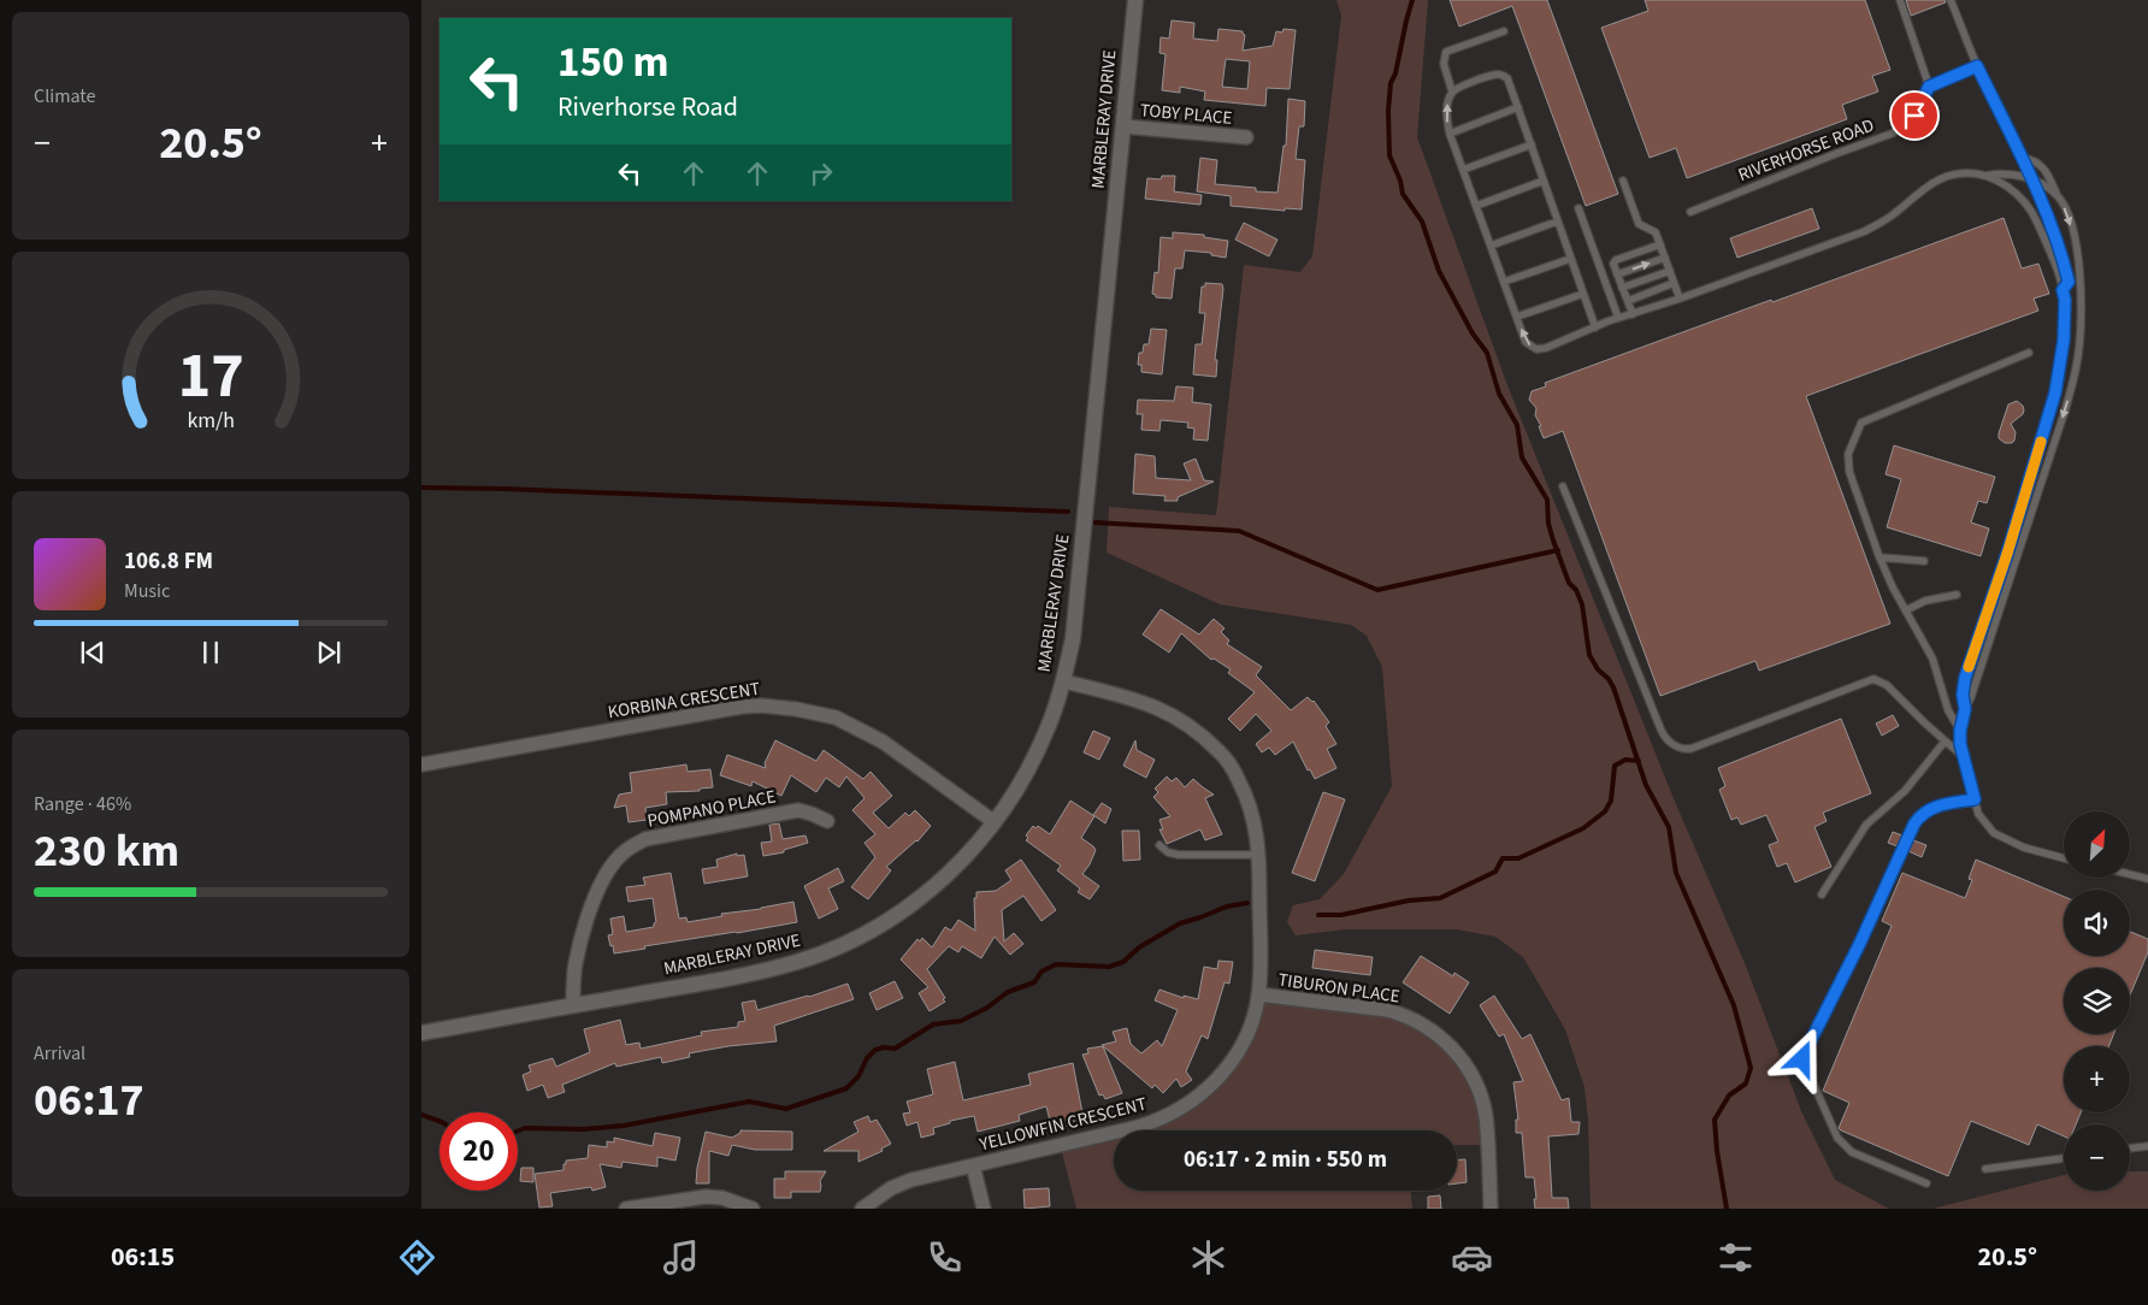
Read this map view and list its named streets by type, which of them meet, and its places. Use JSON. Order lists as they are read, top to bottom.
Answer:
{
  "streets": {
    "street": [
      "TOBY PLACE",
      "MARBLERAY DRIVE",
      "KORBINA CRESCENT",
      "POMPANO PLACE",
      "TIBURON PLACE",
      "YELLOWFIN CRESCENT"
    ],
    "lane": ["RIVERHORSE ROAD"]
  },
  "crossings": [
    ["TOBY PLACE", "MARBLERAY DRIVE"],
    ["MARBLERAY DRIVE", "KORBINA CRESCENT"],
    ["MARBLERAY DRIVE", "POMPANO PLACE"],
    ["MARBLERAY DRIVE", "YELLOWFIN CRESCENT"],
    ["TIBURON PLACE", "YELLOWFIN CRESCENT"]
  ],
  "north": "top right",
  "page": {
    "tile": [
      "Climate",
      ["Range · 46%", "230 km"],
      ["Arrival", "06:17"]
    ],
    "turn": ["150 m", "Riverhorse Road"],
    "heat": ["−", "20.5°", "+"],
    "song": ["106.8 FM", "Music"],
    "map_buttons": ["+", "−"],
    "limit": "20",
    "trip": "06:17 · 2 min · 550 m",
    "tabs": ["06:15", "20.5°"],
    "gauge": ["17", "km/h"]
  }
}
